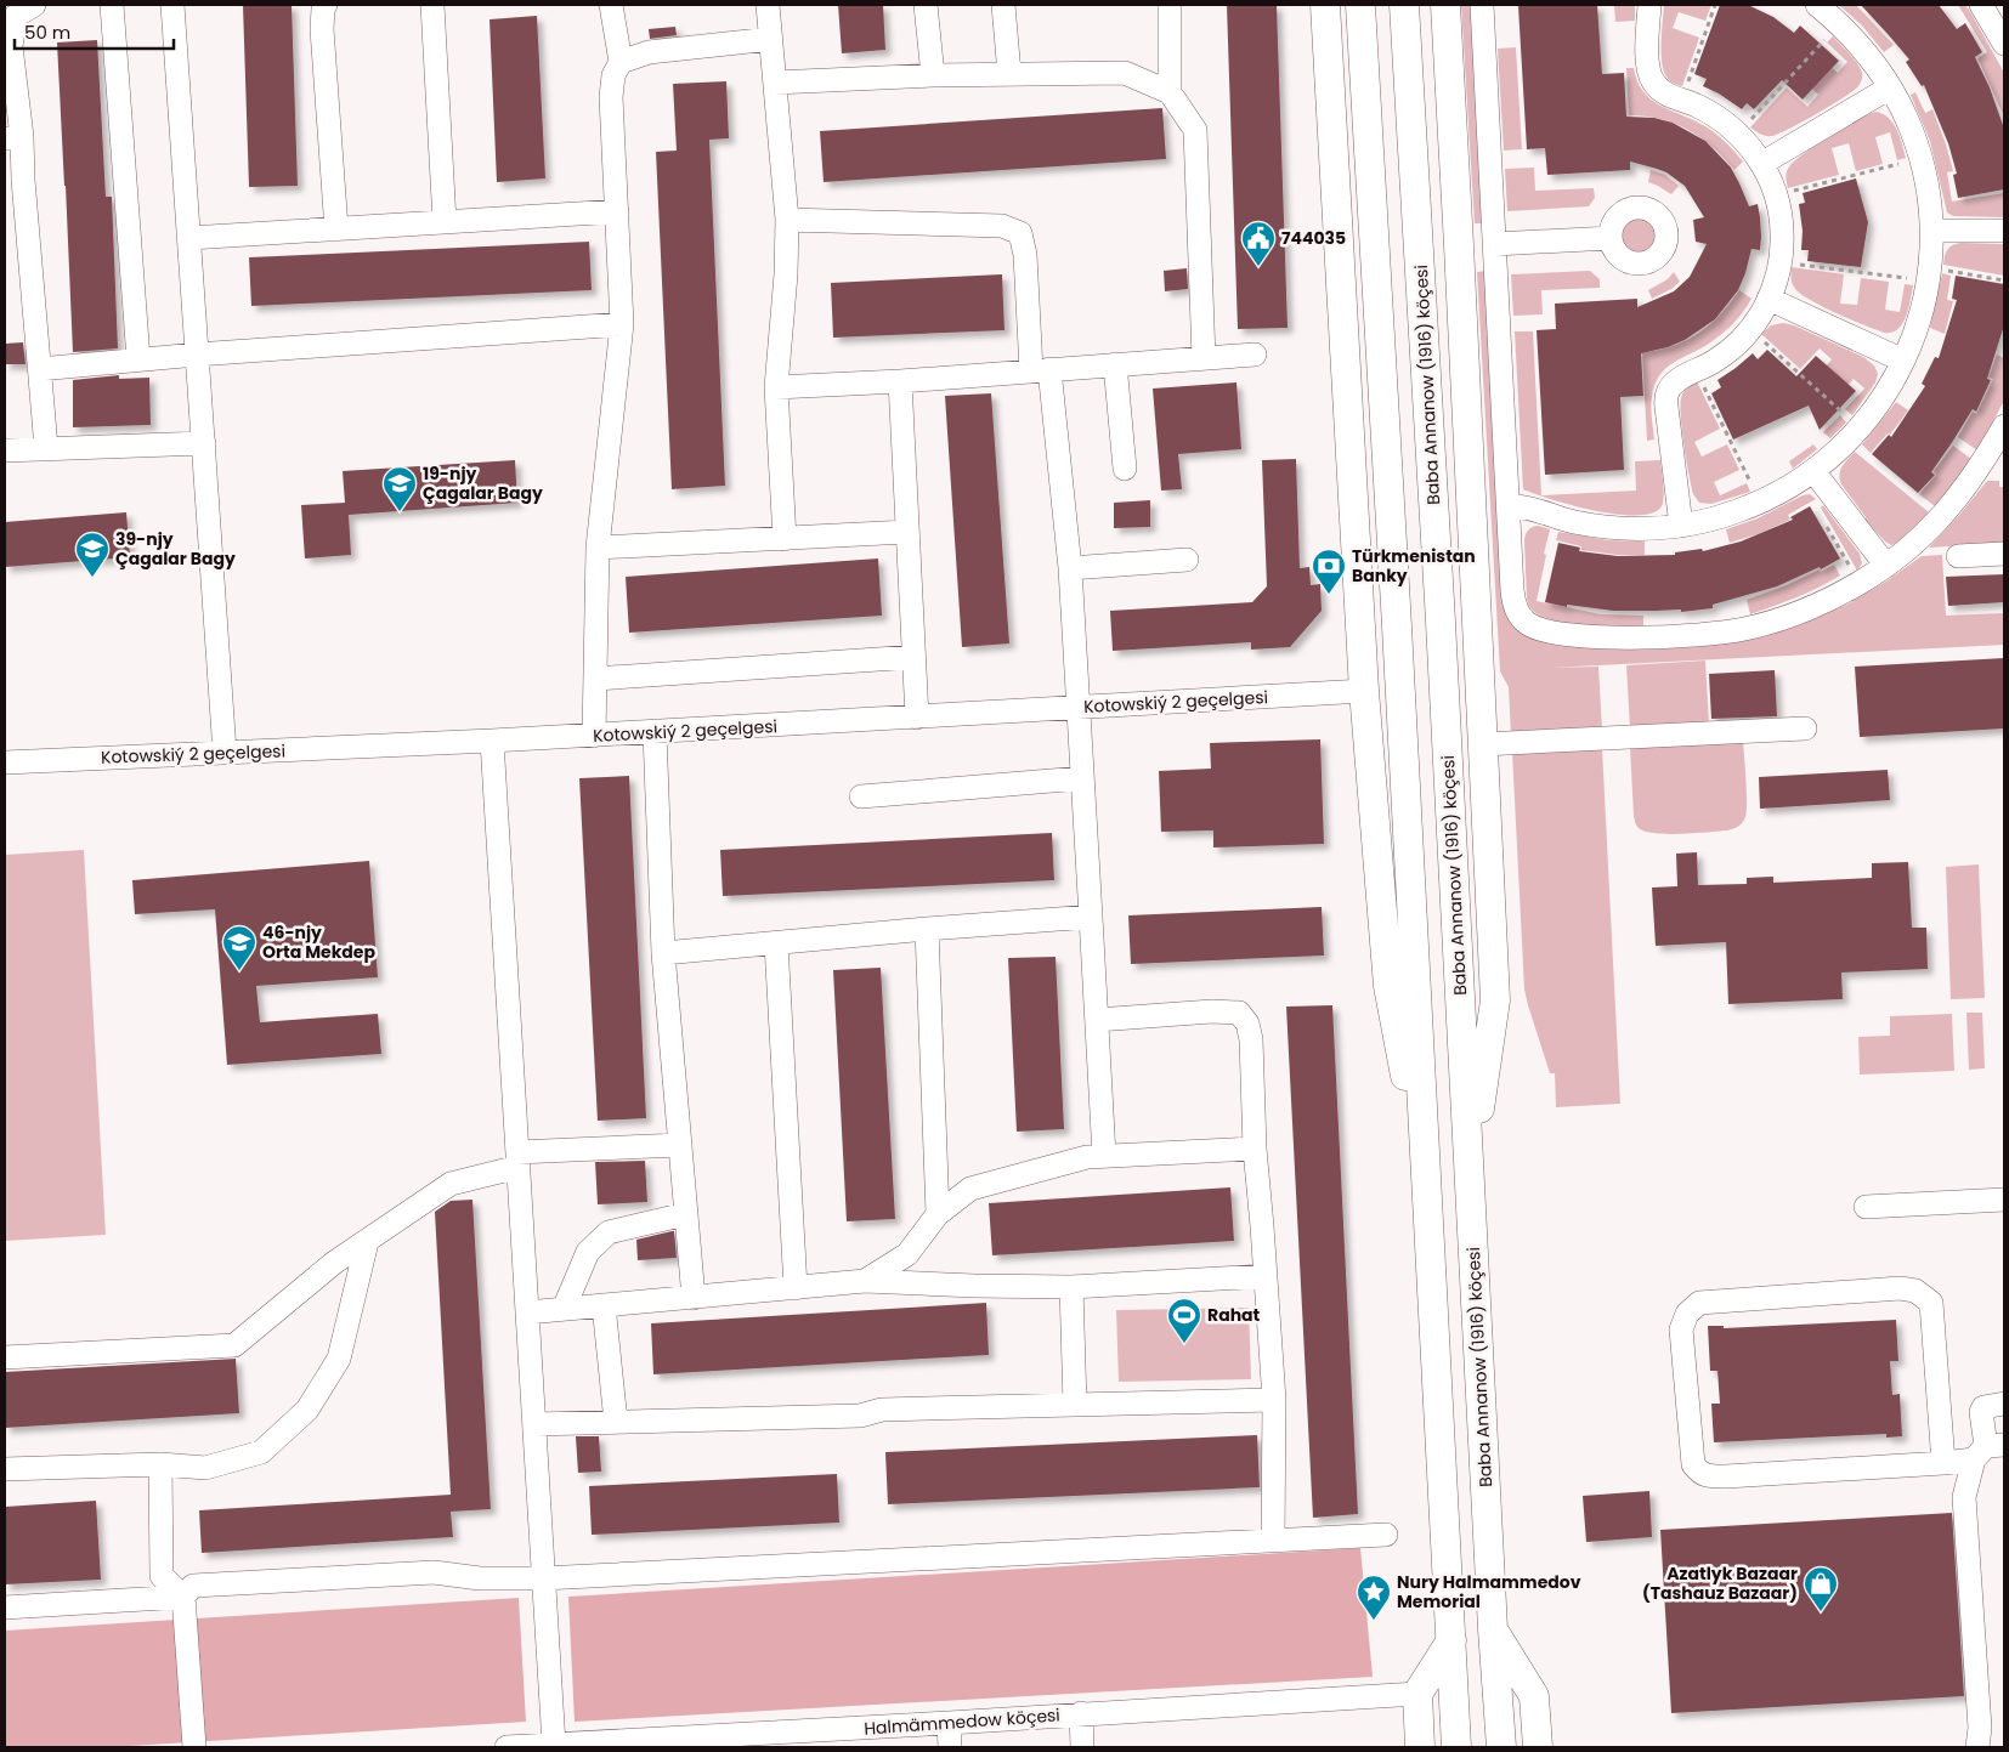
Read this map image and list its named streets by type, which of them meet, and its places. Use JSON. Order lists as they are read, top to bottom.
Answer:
{
  "streets": {
    "main road": ["Baba Annanow (1916) köçesi"],
    "street": ["Kotowskiý 2 geçelgesi", "Halmämmedow köçesi"]
  },
  "places": {
    "public building": ["744035"],
    "school or university": ["19-njy Çagalar Bagy", "39-njy Çagalar Bagy", "46-njy Orta Mekdep"],
    "bank": ["Türkmenistan Banky"],
    "sports": ["Rahat"],
    "shop": ["Azatlyk Bazaar (Tashauz Bazaar)"],
    "place": ["Nury Halmammedov Memorial"]
  },
  "scale_bar": "50 m"
}
